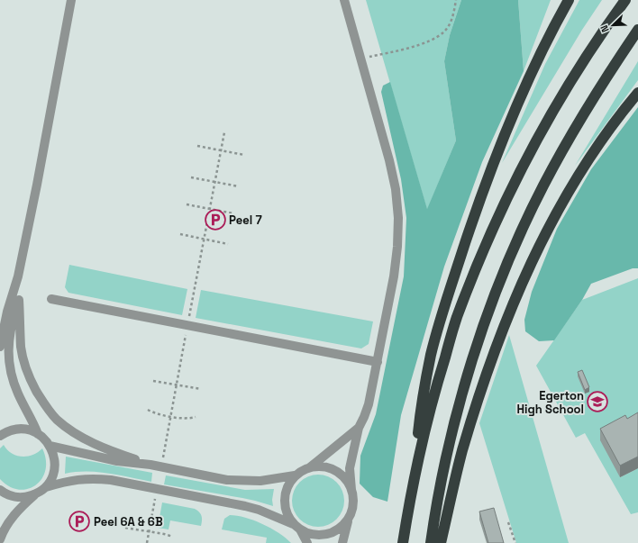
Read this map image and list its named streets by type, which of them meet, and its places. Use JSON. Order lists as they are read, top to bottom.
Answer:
{
  "places": {
    "parking": ["Peel 7", "Peel 6A & 6B"],
    "school or university": ["Egerton High School"]
  },
  "north": "bottom left"
}
